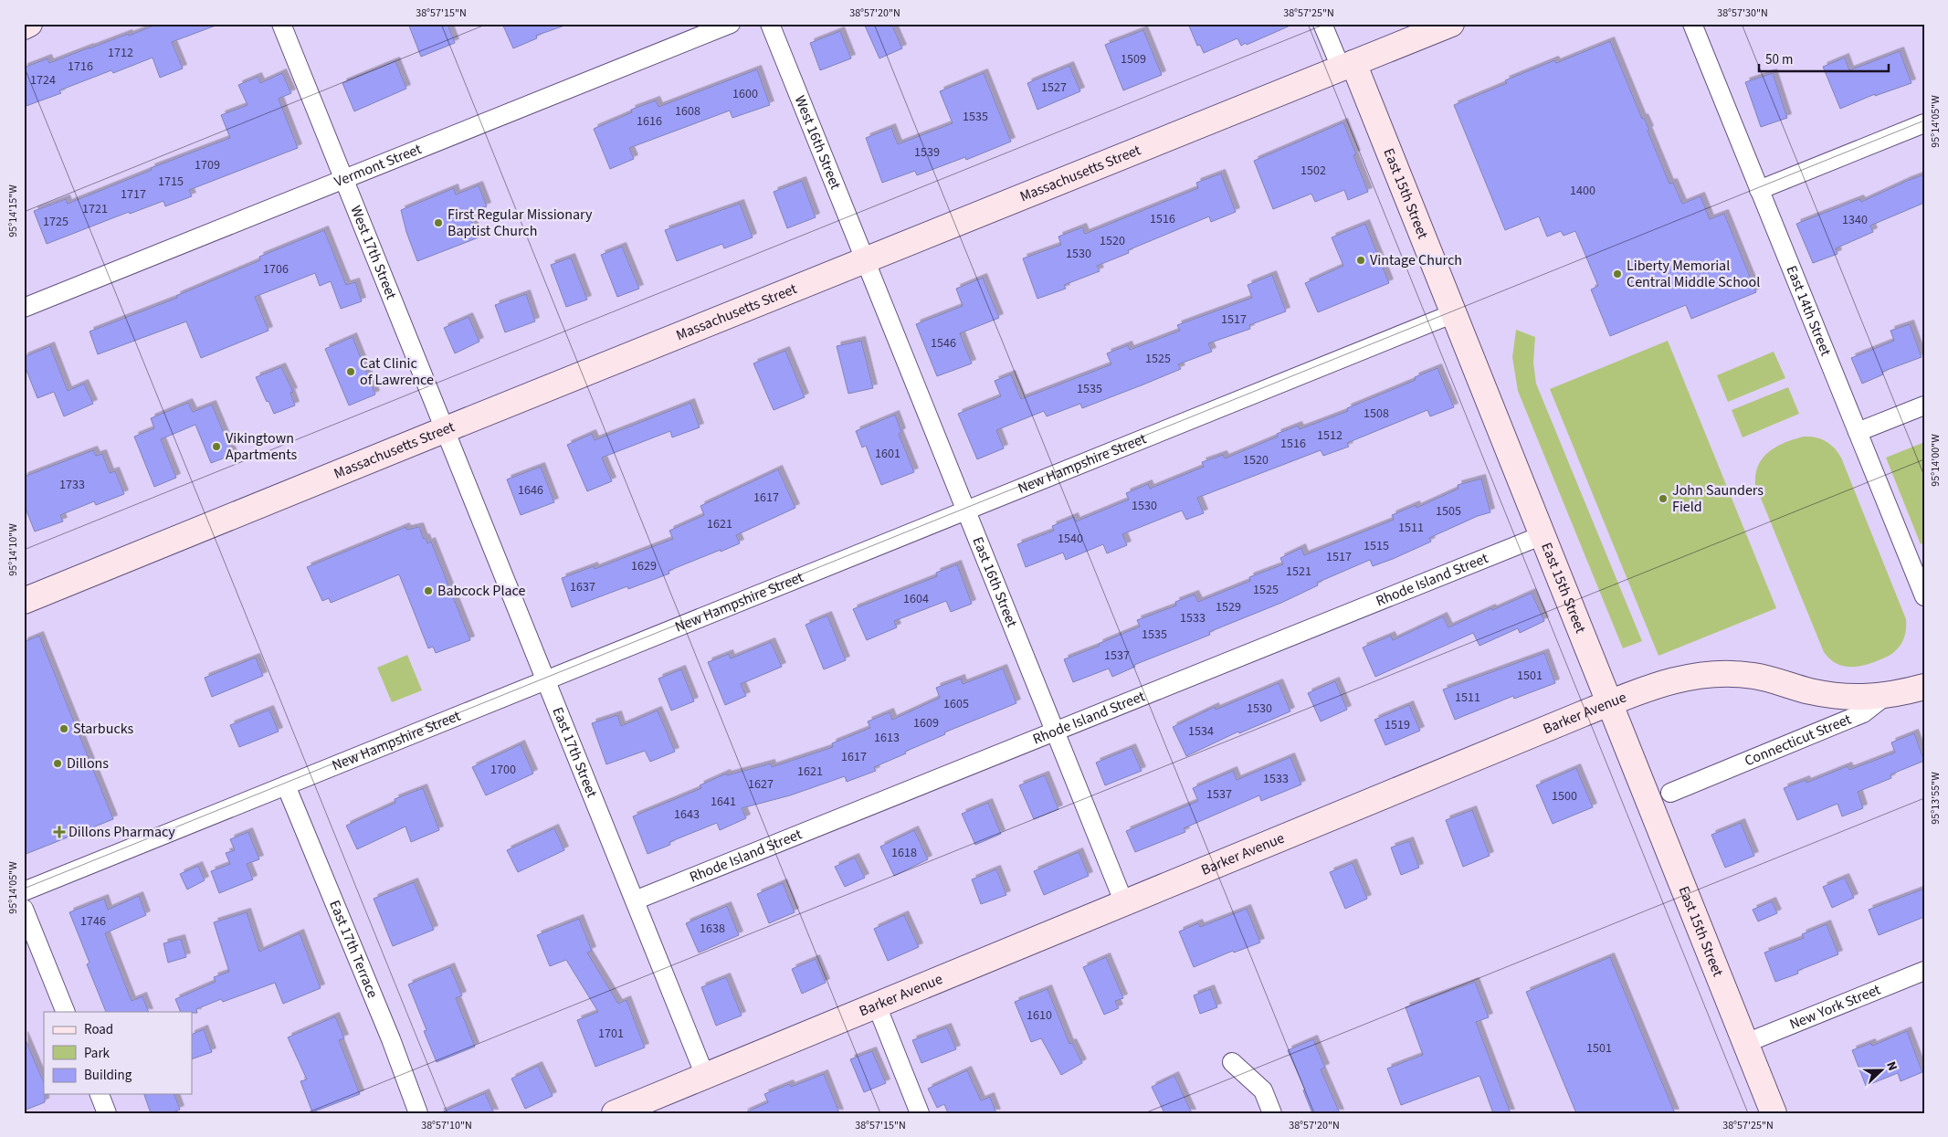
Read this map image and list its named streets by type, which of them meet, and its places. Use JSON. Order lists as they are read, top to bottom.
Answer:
{
  "streets": {
    "main road": [
      "Massachusetts Street",
      "East 15th Street",
      "Barker Avenue",
      "Connecticut Street"
    ],
    "street": [
      "West 16th Street",
      "Vermont Street",
      "West 17th Street",
      "East 14th Street",
      "New Hampshire Street",
      "Rhode Island Street",
      "East 16th Street",
      "East 17th Street",
      "East 17th Terrace",
      "New York Street"
    ]
  },
  "crossings": [
    ["West 16th Street", "Massachusetts Street"],
    ["West 16th Street", "East 16th Street"],
    ["Vermont Street", "West 17th Street"],
    ["Massachusetts Street", "East 15th Street"],
    ["Massachusetts Street", "West 17th Street"],
    ["Massachusetts Street", "East 16th Street"],
    ["Massachusetts Street", "East 17th Street"],
    ["East 15th Street", "New Hampshire Street"],
    ["East 15th Street", "Rhode Island Street"],
    ["East 15th Street", "Barker Avenue"],
    ["East 15th Street", "New York Street"],
    ["West 17th Street", "East 17th Street"],
    ["New Hampshire Street", "East 16th Street"],
    ["New Hampshire Street", "East 17th Street"],
    ["New Hampshire Street", "East 17th Terrace"],
    ["Rhode Island Street", "East 16th Street"],
    ["Rhode Island Street", "East 17th Street"],
    ["East 16th Street", "Barker Avenue"],
    ["Barker Avenue", "Connecticut Street"],
    ["Barker Avenue", "East 17th Street"]
  ],
  "places": {
    "other": [
      "First Regular Missionary Baptist Church",
      "Vintage Church",
      "Liberty Memorial Central Middle School",
      "Cat Clinic of Lawrence",
      "Vikingtown Apartments",
      "John Saunders Field",
      "Babcock Place",
      "Starbucks",
      "Dillons"
    ],
    "health": ["Dillons Pharmacy"]
  },
  "house_numbers": [
    "1712",
    "1509",
    "1716",
    "1724",
    "1527",
    "1600",
    "1608",
    "1535",
    "1616",
    "1539",
    "1709",
    "1502",
    "1715",
    "1400",
    "1717",
    "1721",
    "1516",
    "1340",
    "1725",
    "1520",
    "1530",
    "1706",
    "1517",
    "1546",
    "1525",
    "1535",
    "1508",
    "1512",
    "1516",
    "1601",
    "1520",
    "1733",
    "1646",
    "1617",
    "1530",
    "1505",
    "1621",
    "1511",
    "1540",
    "1515",
    "1517",
    "1629",
    "1521",
    "1637",
    "1525",
    "1604",
    "1529",
    "1533",
    "1535",
    "1537",
    "1501",
    "1511",
    "1605",
    "1530",
    "1609",
    "1519",
    "1534",
    "1613",
    "1617",
    "1700",
    "1621",
    "1533",
    "1627",
    "1537",
    "1500",
    "1641",
    "1643",
    "1618",
    "1746",
    "1638",
    "1610",
    "1701",
    "1501"
  ],
  "legend": ["Road", "Park", "Building"],
  "scale_bar": "50 m",
  "north": "right",
  "coordinates": [
    "38°57'15\"N",
    "38°57'20\"N",
    "38°57'25\"N",
    "38°57'30\"N",
    "95°14'05\"W",
    "95°14'15\"W",
    "95°14'00\"W",
    "95°14'10\"W",
    "95°13'55\"W",
    "38°57'10\"N"
  ]
}
